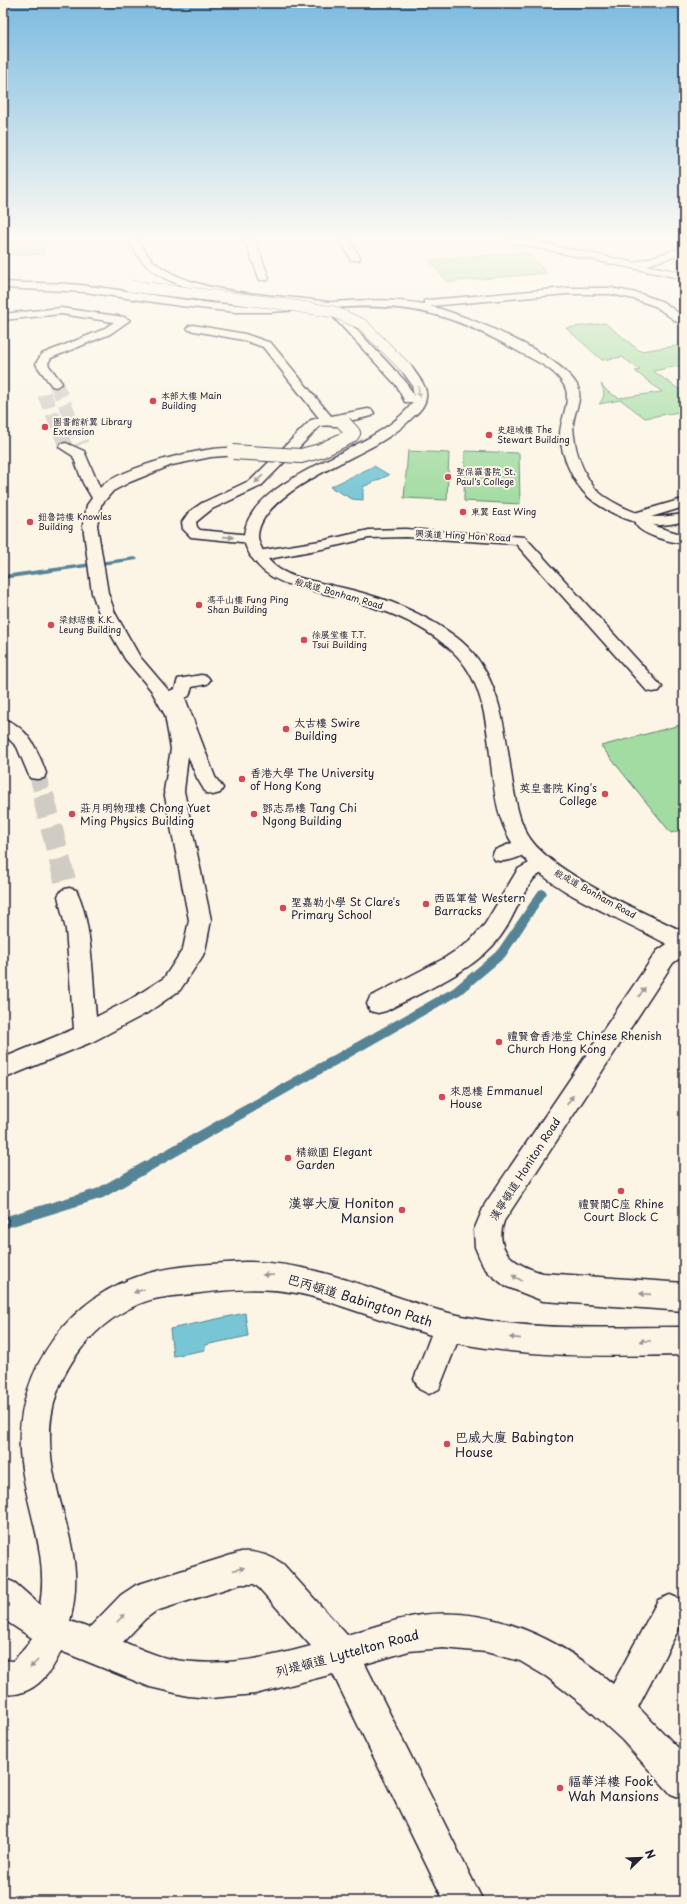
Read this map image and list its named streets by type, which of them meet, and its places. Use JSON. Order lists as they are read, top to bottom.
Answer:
{
  "streets": {
    "main road": [
      "興漢道 Hing Hon Road",
      "般咸道 Bonham Road",
      "漢寧頓道 Honiton Road",
      "巴丙頓道 Babington Path",
      "列堤頓道 Lyttelton Road"
    ]
  },
  "crossings": [
    ["興漢道 Hing Hon Road", "般咸道 Bonham Road"],
    ["般咸道 Bonham Road", "漢寧頓道 Honiton Road"],
    ["巴丙頓道 Babington Path", "列堤頓道 Lyttelton Road"]
  ],
  "places": [
    "本部大樓 Main Building",
    "圖書館新翼 Library Extension",
    "史超域樓 The Stewart Building",
    "聖保羅書院 St. Paul's College",
    "東翼 East Wing",
    "鈕魯詩樓 Knowles Building",
    "馮平山樓 Fung Ping Shan Building",
    "梁銶琚樓 K.K. Leung Building",
    "徐展堂樓 T.T. Tsui Building",
    "太古樓 Swire Building",
    "香港大學 The University of Hong Kong",
    "英皇書院 King's College",
    "莊月明物理樓 Chong Yuet Ming Physics Building",
    "鄧志昂樓 Tang Chi Ngong Building",
    "西區軍營 Western Barracks",
    "聖嘉勒小學 St Clare's Primary School",
    "禮賢會香港堂 Chinese Rhenish Church Hong Kong",
    "來恩樓 Emmanuel House",
    "精緻園 Elegant Garden",
    "禮賢閣C座 Rhine Court Block C",
    "漢寧大廈 Honiton Mansion",
    "巴威大廈 Babington House",
    "福華洋樓 Fook Wah Mansions"
  ],
  "north": "top right"
}
